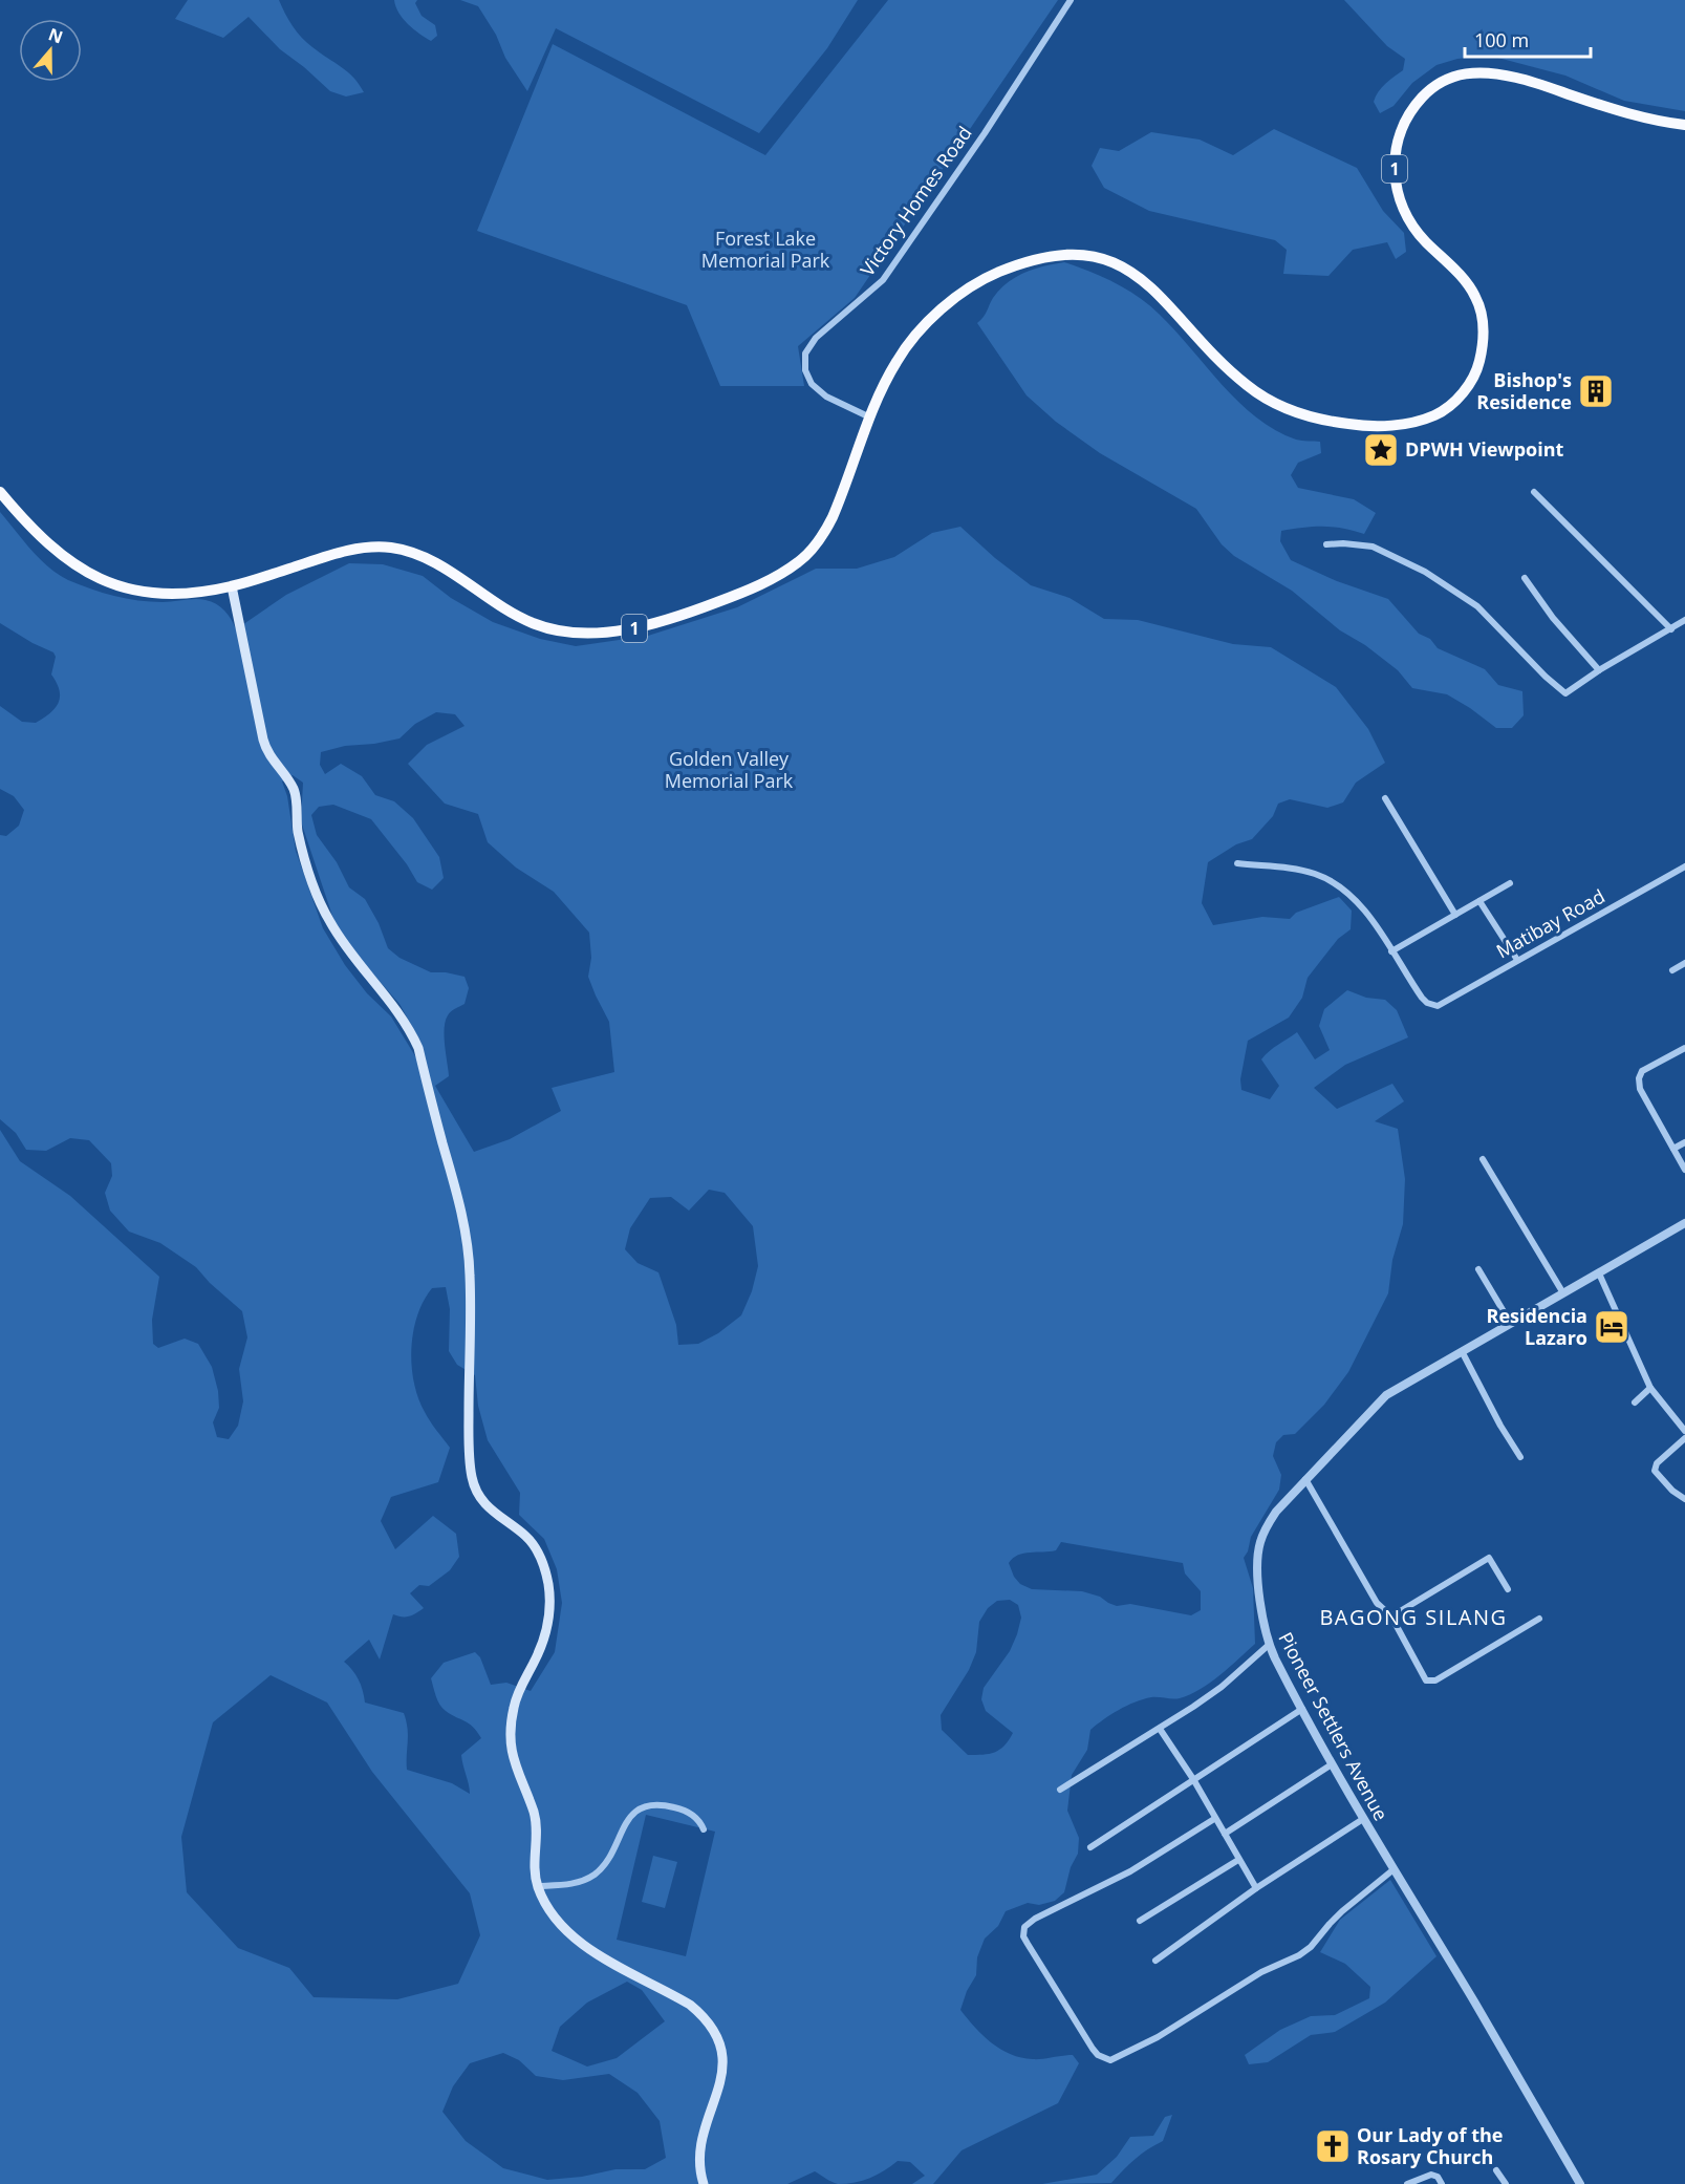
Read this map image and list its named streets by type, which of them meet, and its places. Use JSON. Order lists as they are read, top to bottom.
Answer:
{
  "streets": {
    "highway": ["1"],
    "street": ["Victory Homes Road", "Matibay Road", "Pioneer Settlers Avenue"]
  },
  "crossings": [
    ["1", "Victory Homes Road"]
  ],
  "districts": ["BAGONG SILANG"],
  "parks": ["Forest Lake Memorial Park", "Golden Valley Memorial Park"],
  "places": {
    "building": ["Bishop's Residence"],
    "place": ["DPWH Viewpoint"],
    "hotel": ["Residencia Lazaro"],
    "church": ["Our Lady of the Rosary Church"]
  },
  "scale_bar": "100 m",
  "north": "top"
}
